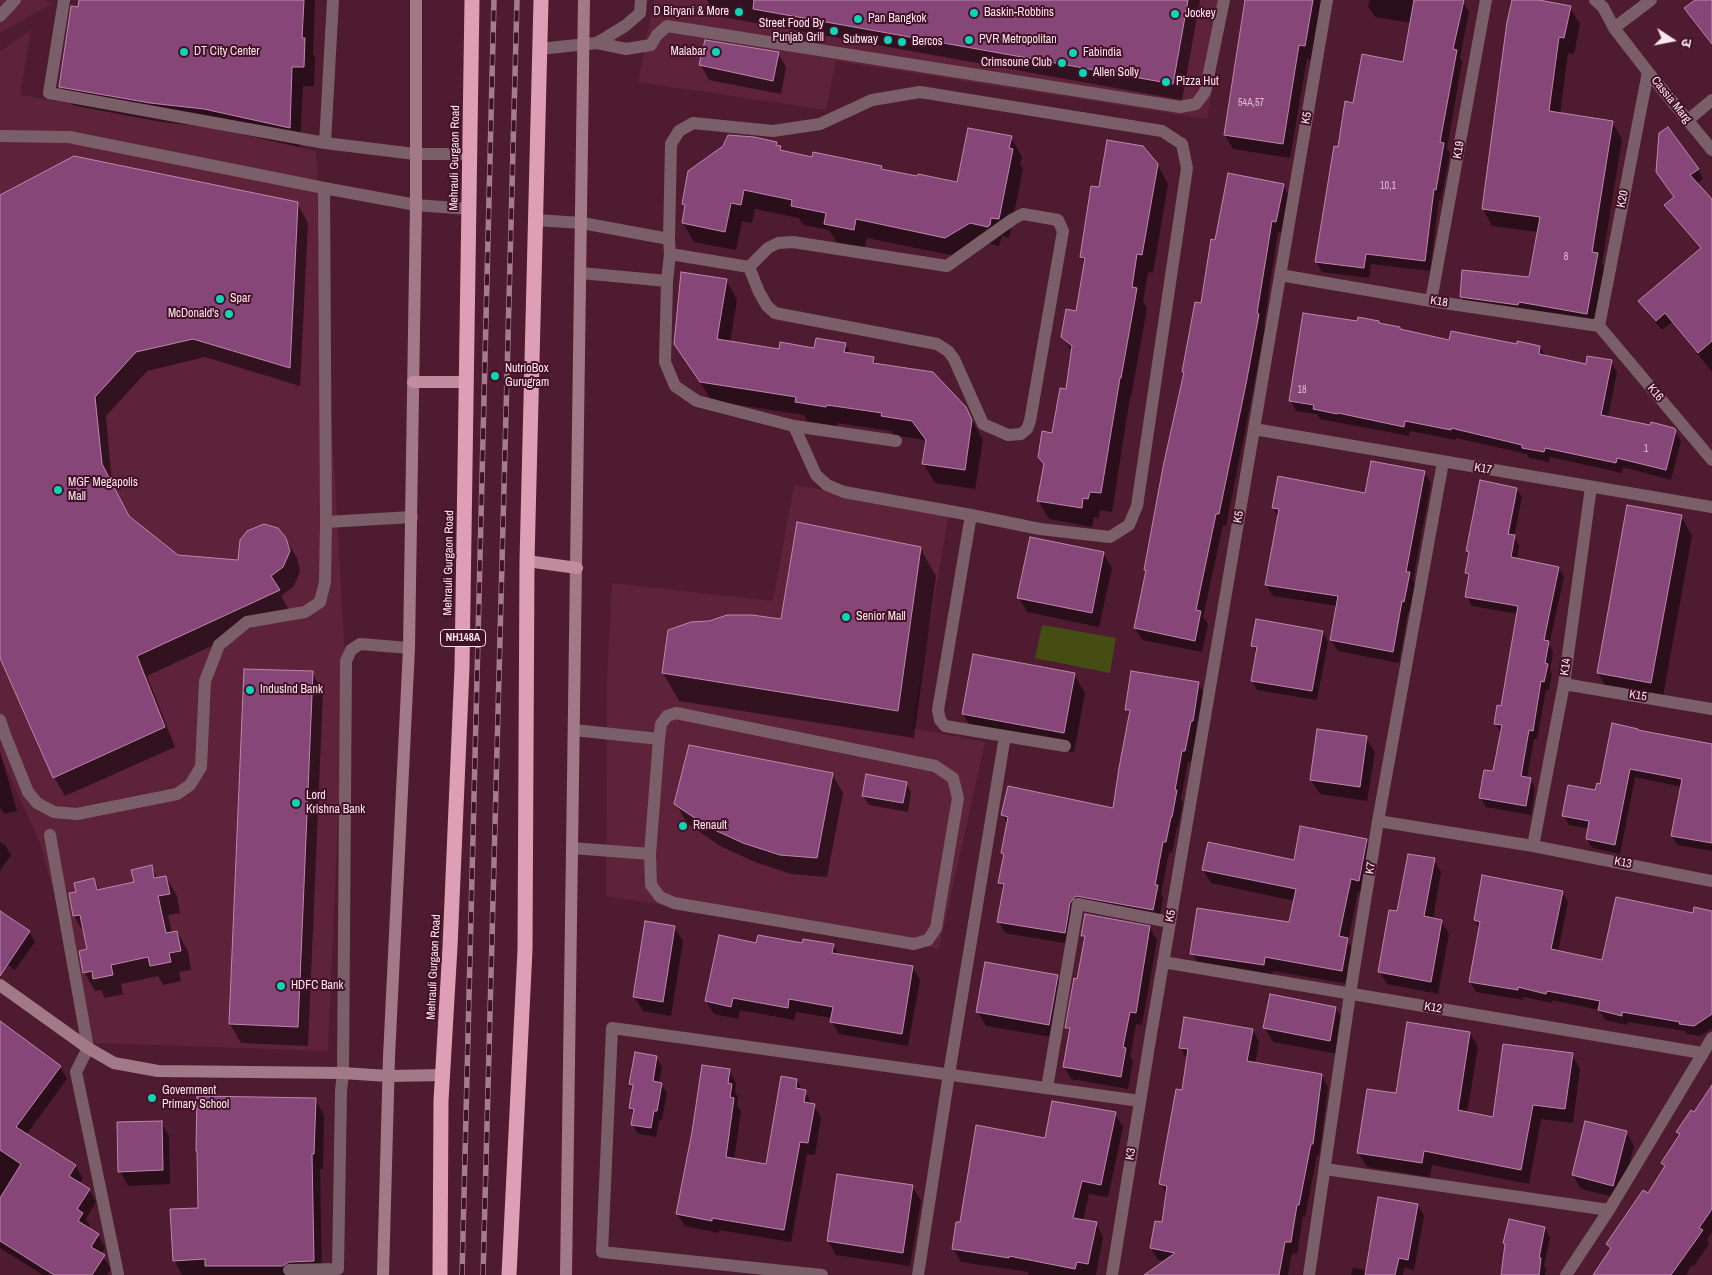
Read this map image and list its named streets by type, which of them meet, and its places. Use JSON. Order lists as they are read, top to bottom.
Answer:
{
  "streets": {
    "highway": ["Mehrauli Gurgaon Road", "NH148A"],
    "street": [
      "Cassia Marg",
      "K5",
      "K19",
      "K20",
      "K18",
      "K16",
      "K17",
      "K14",
      "K15",
      "K13",
      "K7",
      "K12",
      "K3"
    ]
  },
  "crossings": [
    ["Cassia Marg", "K20"],
    ["K5", "K18"],
    ["K5", "K17"],
    ["K5", "K12"],
    ["K5", "K3"],
    ["K19", "K18"],
    ["K20", "K18"],
    ["K20", "K16"],
    ["K18", "K16"],
    ["K17", "K14"],
    ["K17", "K7"],
    ["K14", "K15"],
    ["K14", "K13"],
    ["K13", "K7"],
    ["K7", "K12"]
  ],
  "places": [
    "D Biryani & More",
    "Baskin-Robbins",
    "Jockey",
    "Pan Bangkok",
    "Street Food By Punjab Grill",
    "Subway",
    "PVR Metropolitan",
    "Bercos",
    "DT City Center",
    "Malabar",
    "Fabindia",
    "Crimsoune Club",
    "Allen Solly",
    "Pizza Hut",
    "Spar",
    "McDonald's",
    "NutrioBox Gurugram",
    "MGF Megapolis Mall",
    "Senior Mall",
    "IndusInd Bank",
    "Lord Krishna Bank",
    "Renault",
    "HDFC Bank",
    "Government Primary School"
  ],
  "house_numbers": [
    "54A,57",
    "10,1",
    "8",
    "18",
    "1"
  ],
  "north": "right"
}
